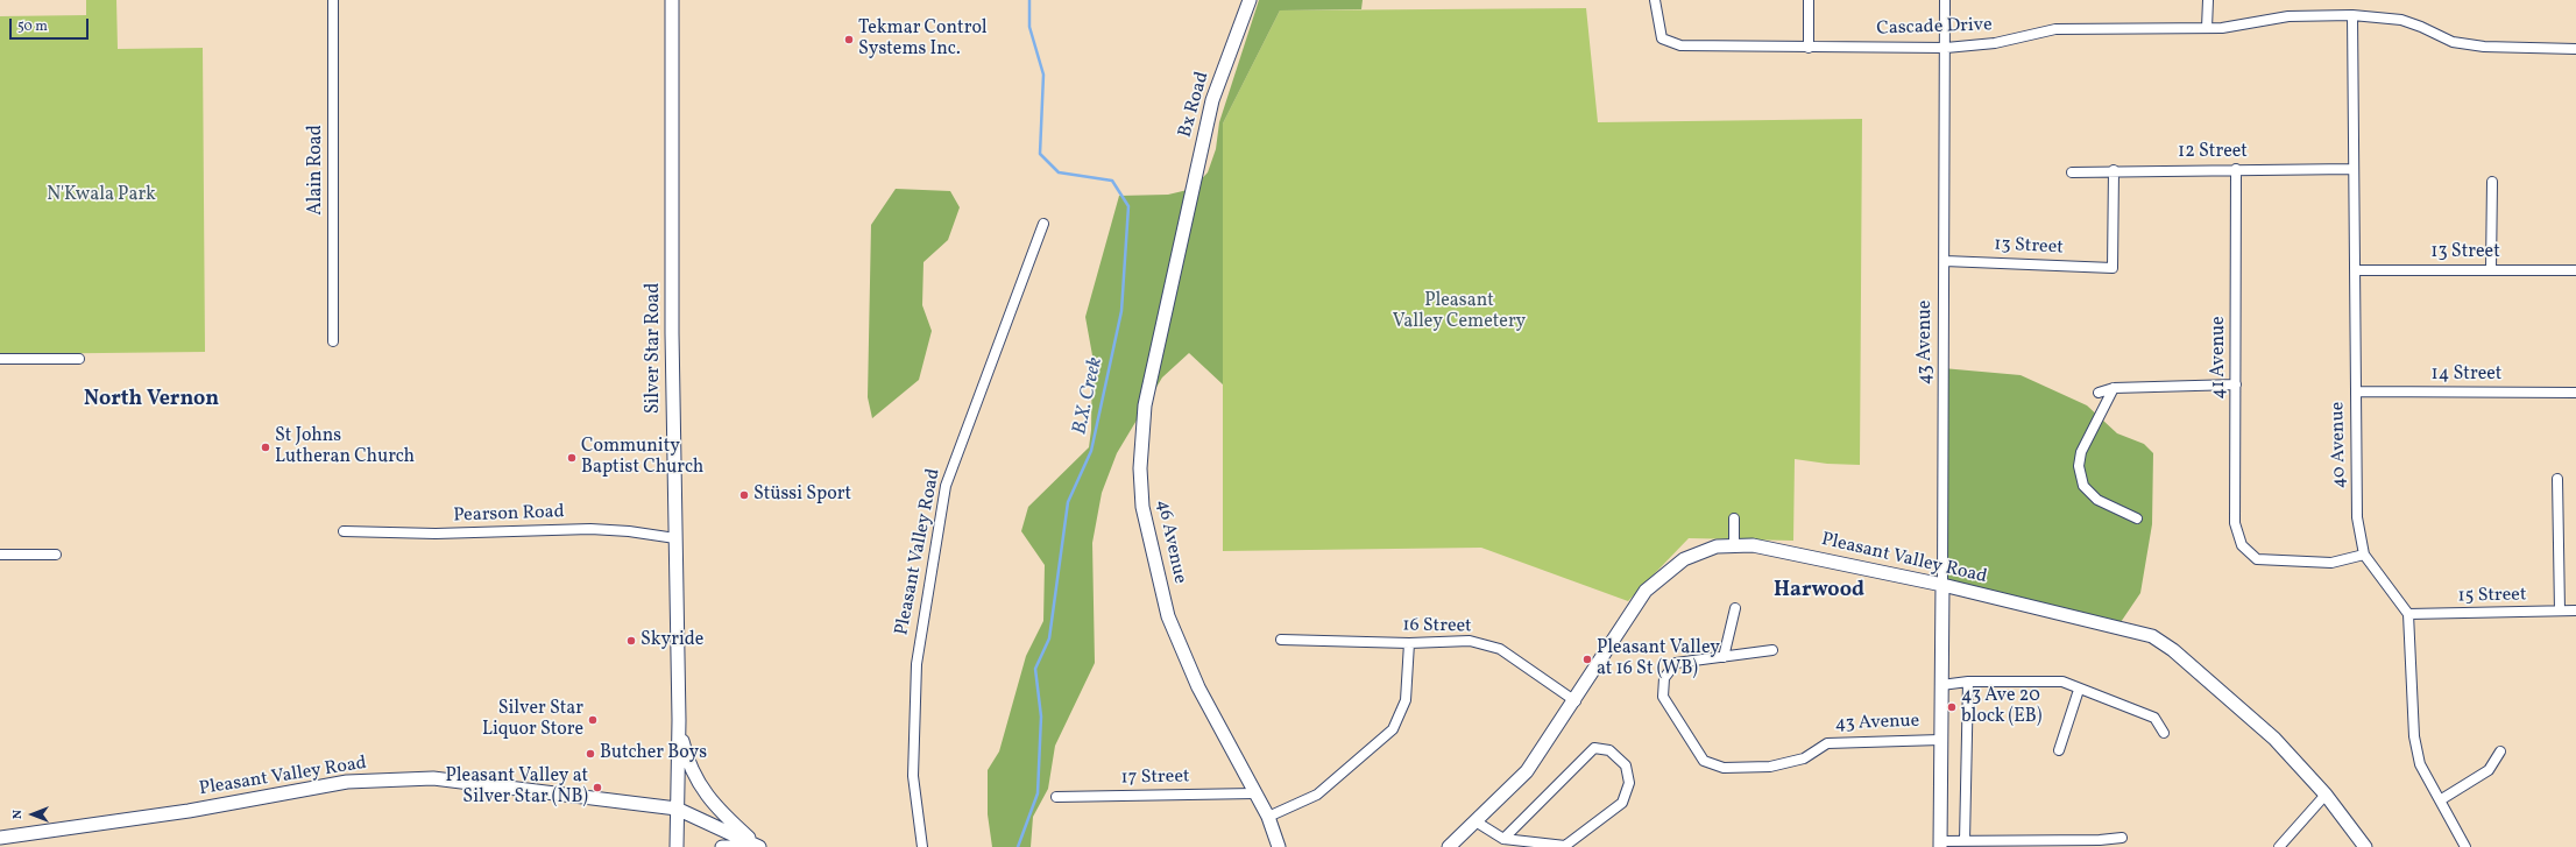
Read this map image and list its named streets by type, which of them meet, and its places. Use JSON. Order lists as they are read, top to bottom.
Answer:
{
  "streets": {
    "street": [
      "Cascade Drive",
      "Bx Road",
      "12 Street",
      "Alain Road",
      "13 Street",
      "43 Avenue",
      "Silver Star Road",
      "41 Avenue",
      "14 Street",
      "40 Avenue",
      "Pearson Road",
      "46 Avenue",
      "Pleasant Valley Road",
      "15 Street",
      "16 Street",
      "17 Street"
    ]
  },
  "crossings": [
    ["Cascade Drive", "43 Avenue"],
    ["Cascade Drive", "40 Avenue"],
    ["Bx Road", "46 Avenue"],
    ["12 Street", "13 Street"],
    ["12 Street", "41 Avenue"],
    ["12 Street", "40 Avenue"],
    ["13 Street", "43 Avenue"],
    ["13 Street", "40 Avenue"],
    ["43 Avenue", "Pleasant Valley Road"],
    ["Silver Star Road", "Pearson Road"],
    ["Silver Star Road", "Pleasant Valley Road"],
    ["41 Avenue", "40 Avenue"],
    ["14 Street", "40 Avenue"],
    ["40 Avenue", "15 Street"],
    ["46 Avenue", "17 Street"],
    ["Pleasant Valley Road", "16 Street"]
  ],
  "districts": ["North Vernon", "Harwood"],
  "water": ["B.X. Creek"],
  "parks": ["N'Kwala Park", "Pleasant Valley Cemetery"],
  "places": [
    "Tekmar Control Systems Inc.",
    "St Johns Lutheran Church",
    "Community Baptist Church",
    "Stüssi Sport",
    "Skyride",
    "Pleasant Valley at 16 St (WB)",
    "43 Ave 20 block (EB)",
    "Silver Star Liquor Store",
    "Butcher Boys",
    "Pleasant Valley at Silver Star (NB)"
  ],
  "scale_bar": "50 m",
  "north": "left"
}
